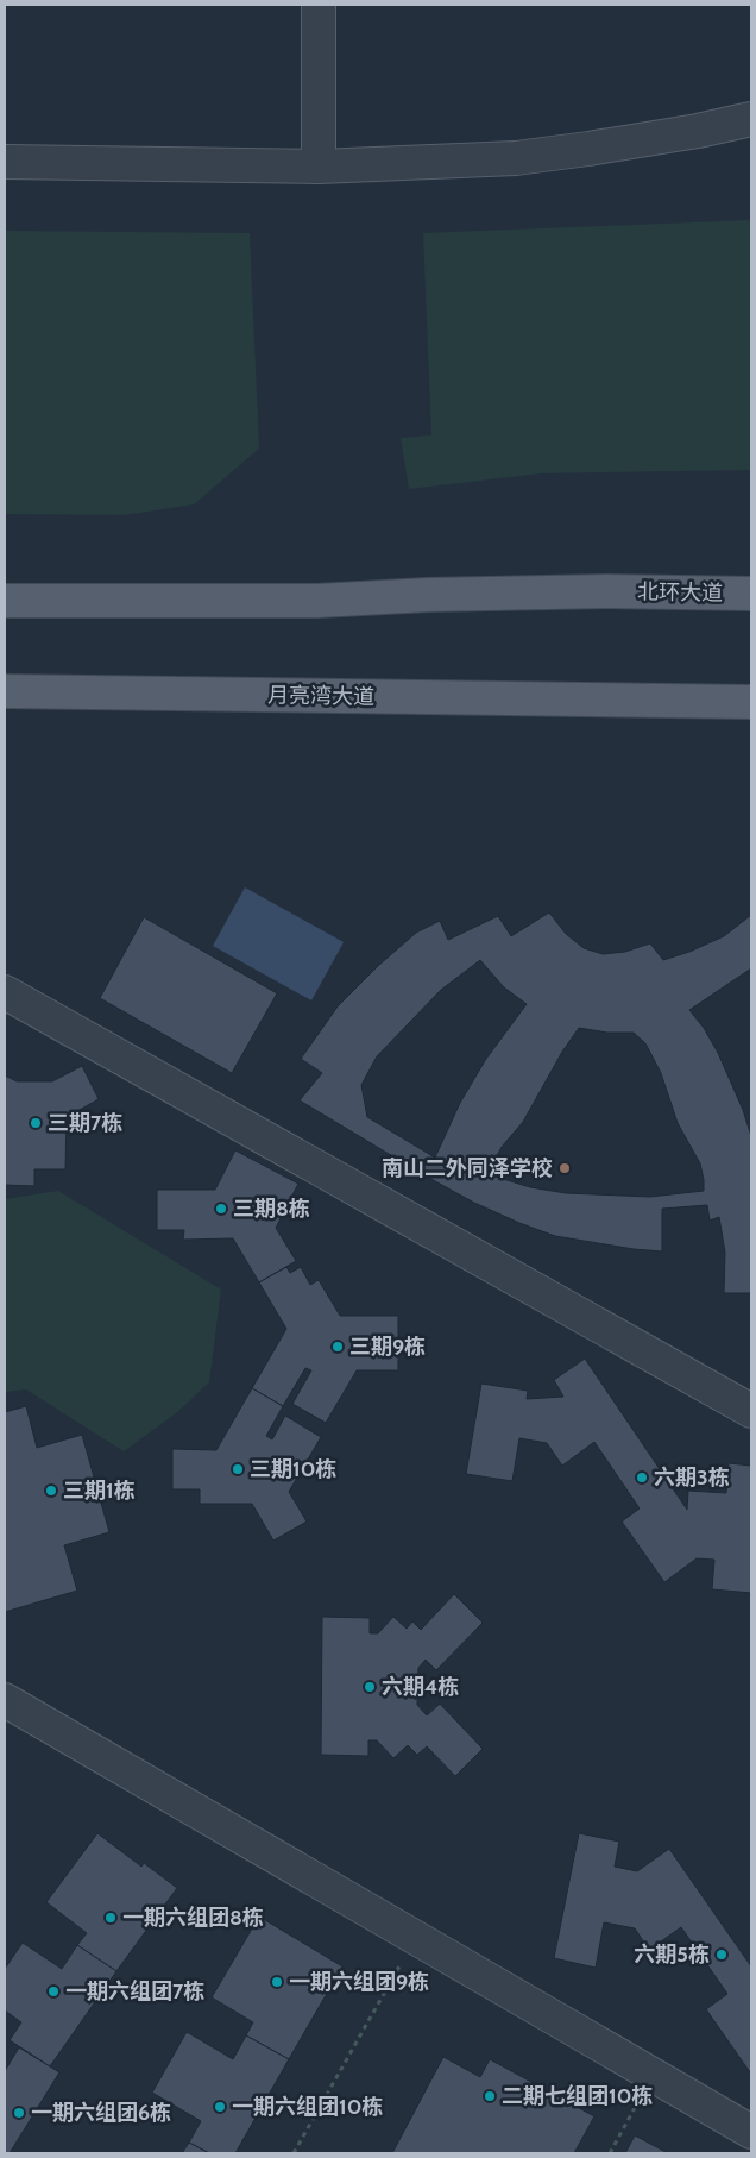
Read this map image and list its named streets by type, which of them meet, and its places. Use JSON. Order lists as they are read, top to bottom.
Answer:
{
  "streets": {
    "main road": ["北环大道", "月亮湾大道"]
  },
  "places": [
    "三期7栋",
    "南山二外同泽学校",
    "三期8栋",
    "三期9栋",
    "三期10栋",
    "六期3栋",
    "三期1栋",
    "六期4栋",
    "一期六组团8栋",
    "六期5栋",
    "一期六组团9栋",
    "一期六组团7栋",
    "二期七组团10栋",
    "一期六组团10栋",
    "一期六组团6栋"
  ]
}
